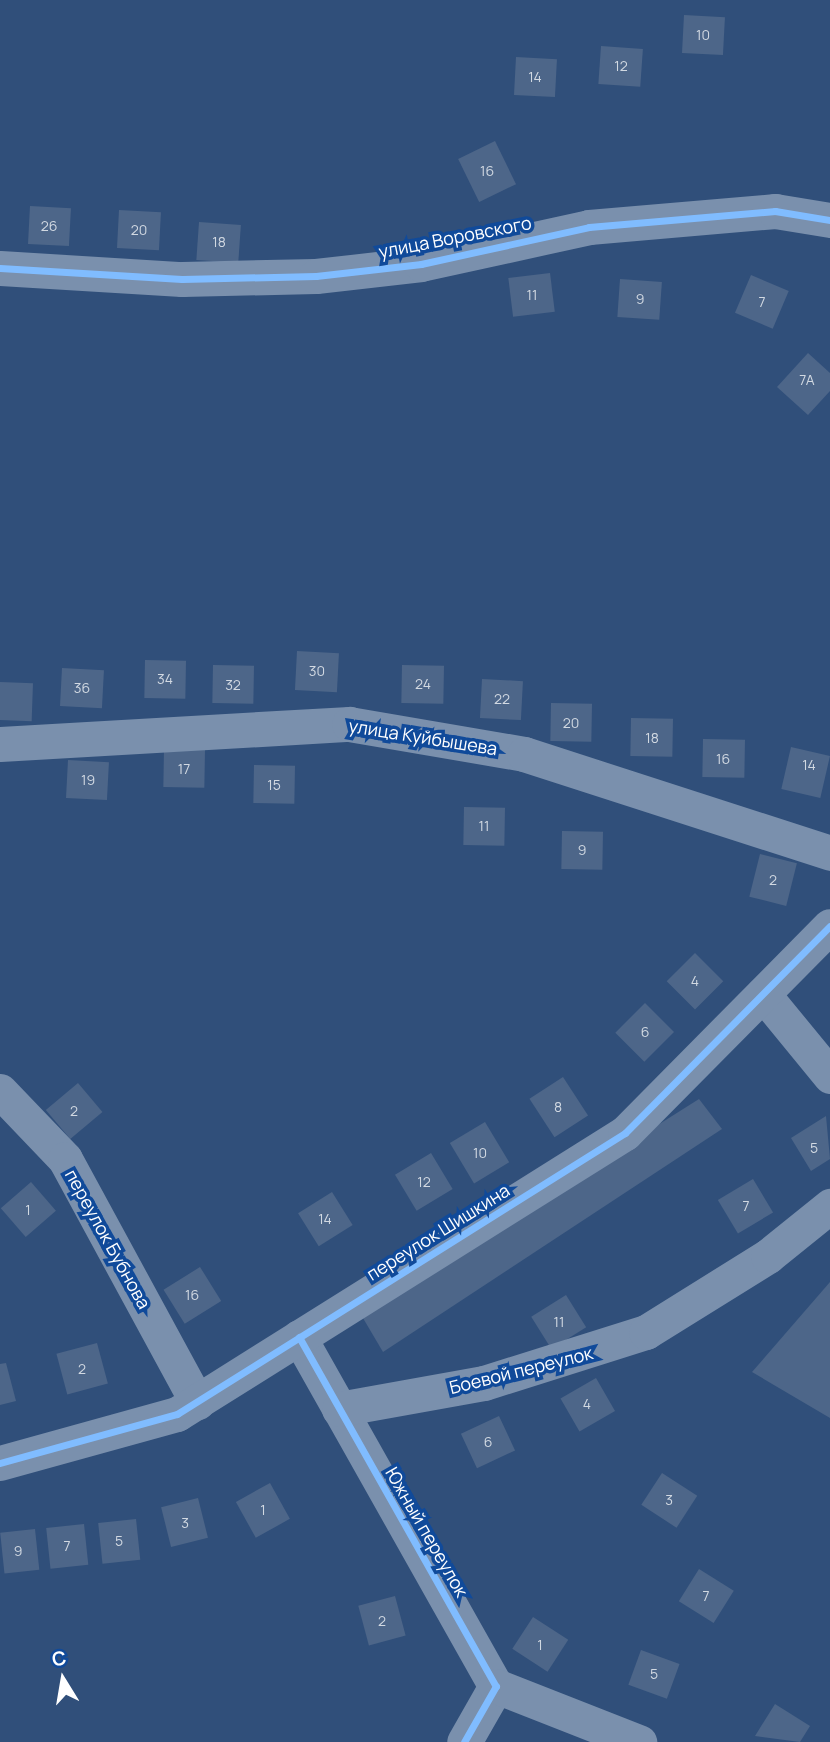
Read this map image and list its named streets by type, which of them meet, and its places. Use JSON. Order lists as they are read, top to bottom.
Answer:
{
  "streets": {
    "street": [
      "улица Воровского",
      "улица Куйбышева",
      "переулок Шишкина",
      "переулок Бубнова",
      "Боевой переулок",
      "Южный переулок"
    ]
  },
  "crossings": [
    ["переулок Шишкина", "переулок Бубнова"],
    ["переулок Шишкина", "Южный переулок"],
    ["Боевой переулок", "Южный переулок"]
  ],
  "house_numbers": [
    "10",
    "12",
    "14",
    "16",
    "26",
    "20",
    "18",
    "11",
    "9",
    "7",
    "7А",
    "30",
    "34",
    "24",
    "32",
    "36",
    "22",
    "20",
    "18",
    "16",
    "14",
    "17",
    "19",
    "15",
    "11",
    "9",
    "2",
    "4",
    "6",
    "8",
    "2",
    "5",
    "10",
    "12",
    "7",
    "1",
    "14",
    "16",
    "11",
    "2",
    "4",
    "6",
    "3",
    "1",
    "3",
    "5",
    "7",
    "9",
    "7",
    "2",
    "1",
    "5"
  ],
  "north": "top"
}
